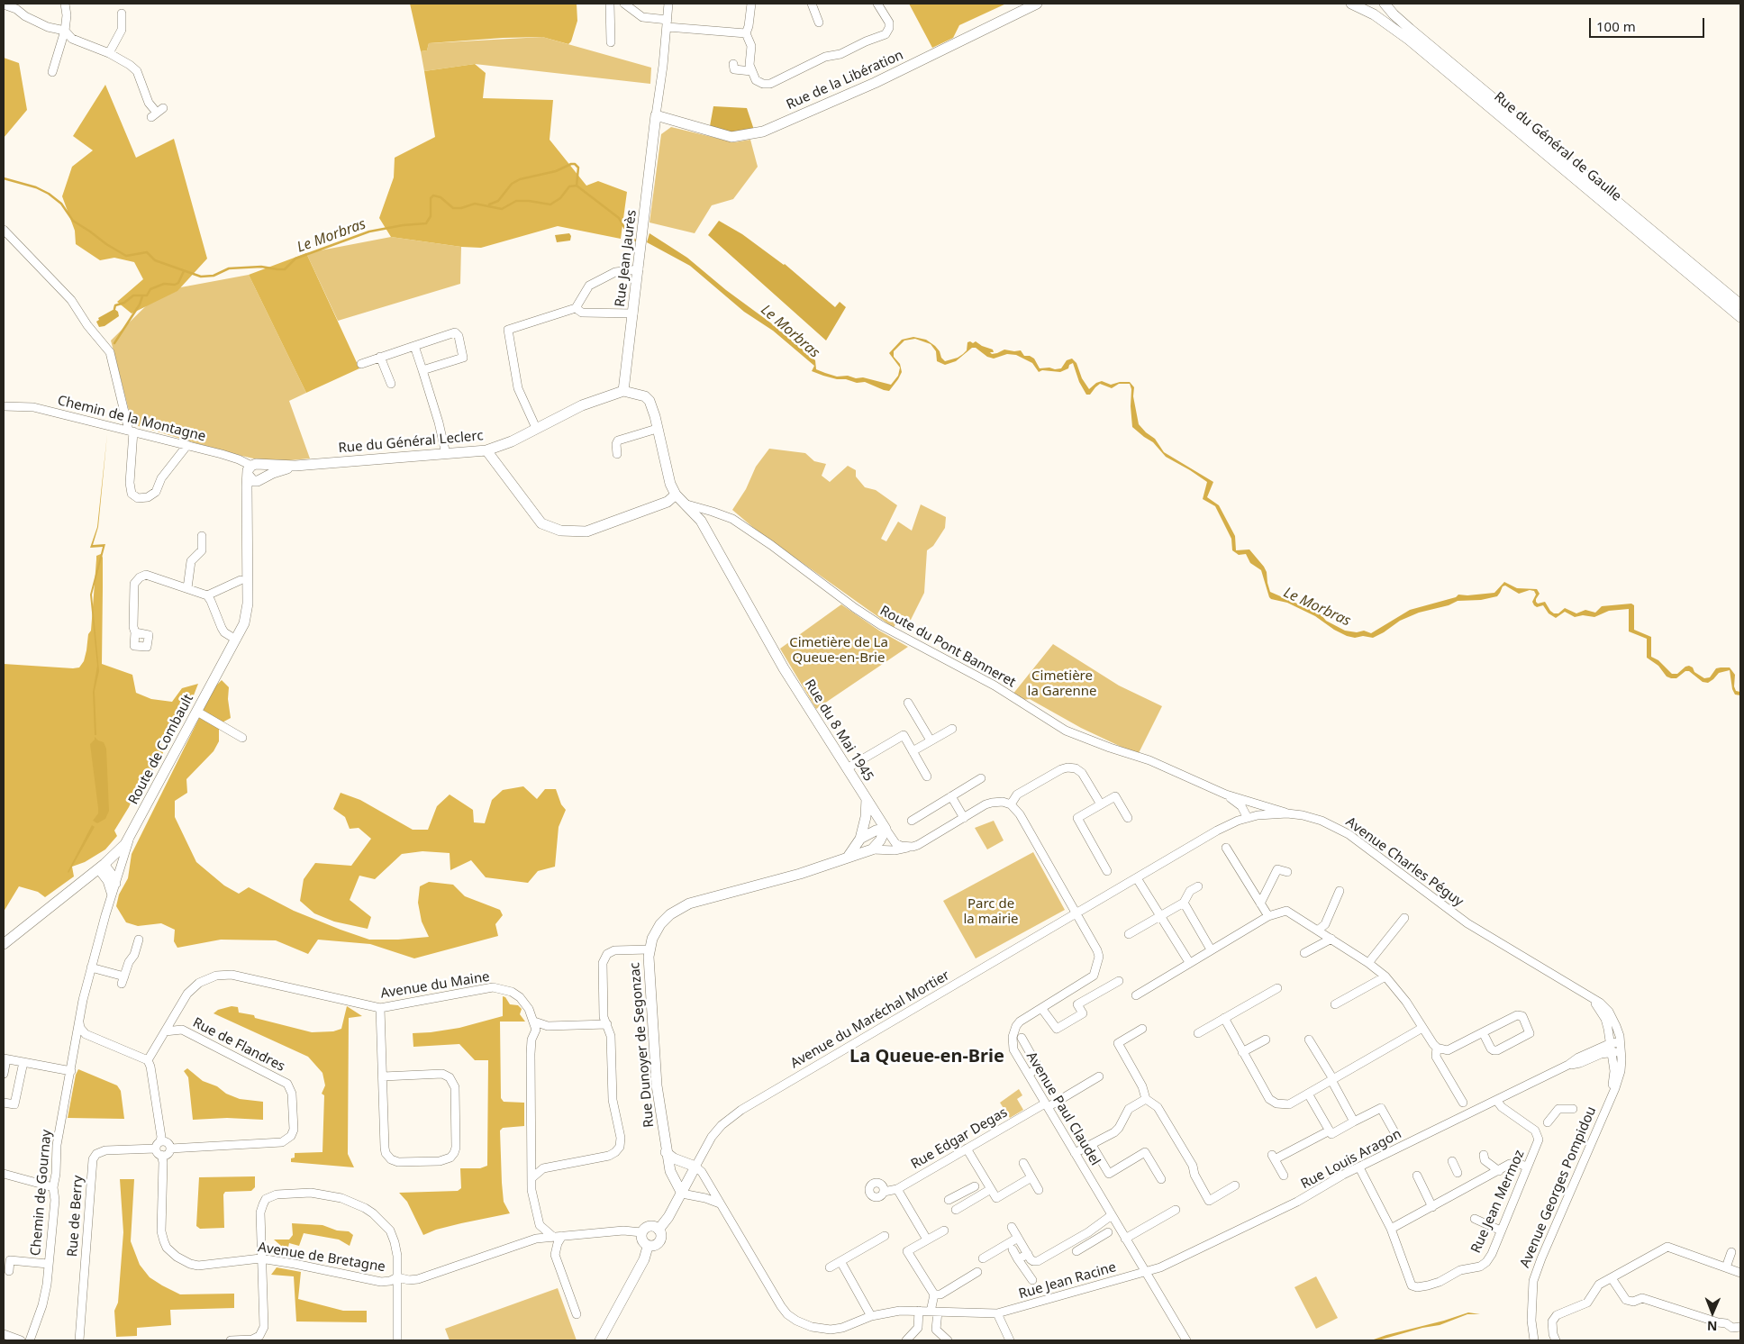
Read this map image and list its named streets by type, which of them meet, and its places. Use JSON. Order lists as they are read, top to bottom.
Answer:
{
  "streets": {
    "main road": [
      "Rue de la Libération",
      "Rue du Général de Gaulle",
      "Rue Jean Jaurès",
      "Rue du Général Leclerc",
      "Rue du 8 Mai 1945",
      "Route de Combault",
      "Rue Dunoyer de Segonzac"
    ],
    "street": [
      "Chemin de la Montagne",
      "Route du Pont Banneret",
      "Avenue Charles Péguy",
      "Avenue du Maine",
      "Avenue du Maréchal Mortier",
      "Rue de Flandres",
      "Avenue Paul Claudel",
      "Rue Edgar Degas",
      "Rue Louis Aragon",
      "Avenue Georges Pompidou",
      "Chemin de Gournay",
      "Rue Jean Mermoz",
      "Rue de Berry",
      "Avenue de Bretagne",
      "Rue Jean Racine"
    ]
  },
  "crossings": [
    ["Rue de la Libération", "Rue Jean Jaurès"],
    ["Rue Jean Jaurès", "Rue du Général Leclerc"],
    ["Chemin de la Montagne", "Rue du Général Leclerc"],
    ["Chemin de la Montagne", "Route de Combault"],
    ["Rue du Général Leclerc", "Route de Combault"],
    ["Route du Pont Banneret", "Rue du 8 Mai 1945"],
    ["Route du Pont Banneret", "Avenue Charles Péguy"],
    ["Route de Combault", "Chemin de Gournay"],
    ["Avenue Charles Péguy", "Avenue du Maréchal Mortier"],
    ["Avenue Charles Péguy", "Avenue Paul Claudel"],
    ["Avenue Charles Péguy", "Rue Louis Aragon"],
    ["Avenue Charles Péguy", "Avenue Georges Pompidou"],
    ["Avenue du Maine", "Rue de Flandres"],
    ["Avenue du Maine", "Avenue de Bretagne"],
    ["Avenue du Maréchal Mortier", "Avenue Paul Claudel"],
    ["Avenue du Maréchal Mortier", "Rue Jean Racine"],
    ["Avenue Paul Claudel", "Rue Edgar Degas"],
    ["Avenue Paul Claudel", "Rue Louis Aragon"],
    ["Avenue Paul Claudel", "Rue Jean Racine"],
    ["Rue Louis Aragon", "Avenue Georges Pompidou"],
    ["Rue Louis Aragon", "Rue Jean Mermoz"],
    ["Rue Louis Aragon", "Rue Jean Racine"],
    ["Rue de Berry", "Avenue de Bretagne"]
  ],
  "districts": ["La Queue-en-Brie"],
  "water": ["Le Morbras"],
  "parks": ["Cimetière de La Queue-en-Brie", "Cimetière la Garenne", "Parc de la mairie"],
  "scale_bar": "100 m",
  "north": "bottom"
}
